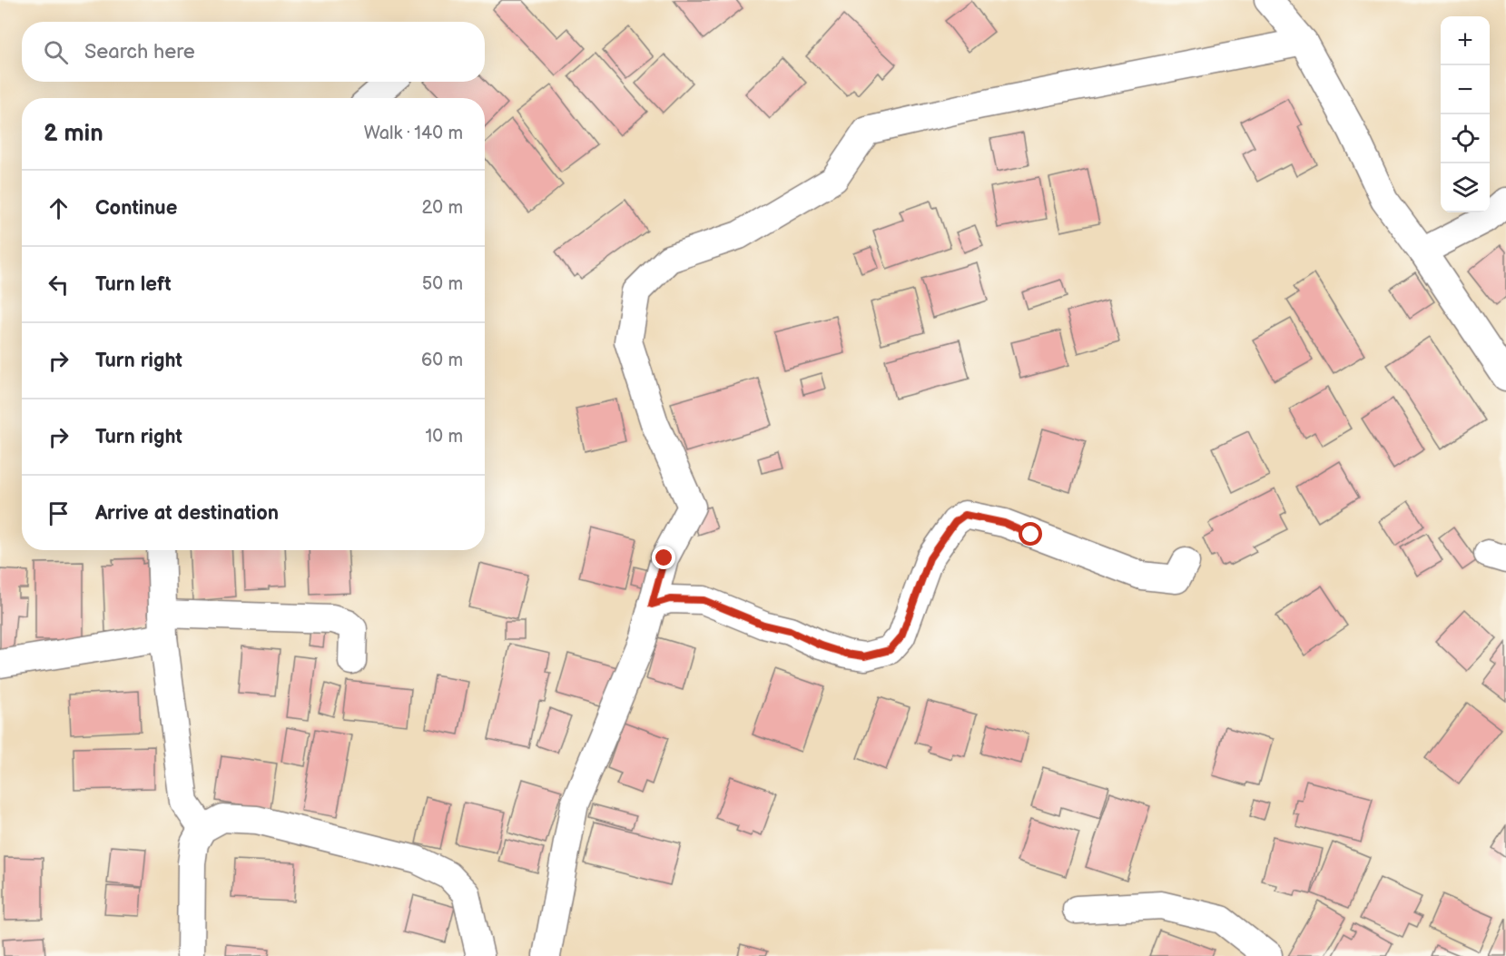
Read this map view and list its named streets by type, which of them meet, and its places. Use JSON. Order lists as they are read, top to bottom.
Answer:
{
  "page": {
    "map_buttons": ["+", "−"],
    "search": "Search here",
    "heading": ["2 min", "Walk · 140 m"],
    "list": [
      ["Continue", "20 m"],
      ["Turn left", "50 m"],
      ["Turn right", "60 m"],
      ["Turn right", "10 m"],
      "Arrive at destination"
    ]
  }
}
